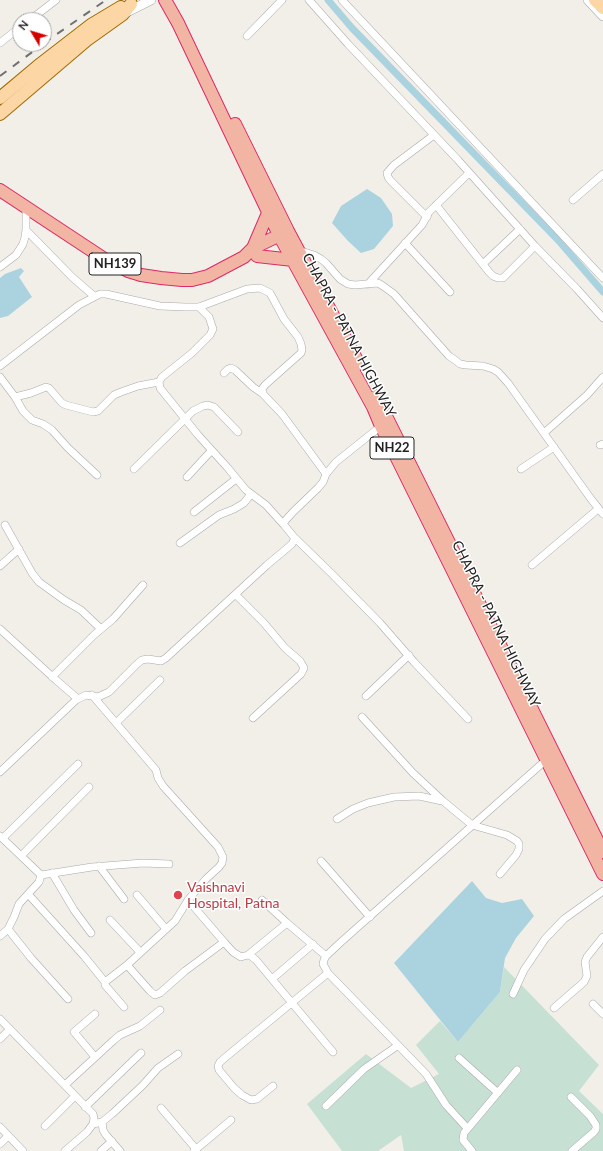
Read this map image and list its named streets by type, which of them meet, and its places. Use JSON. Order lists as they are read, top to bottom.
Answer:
{
  "streets": {
    "highway": ["NH139", "CHAPRA - PATNA HIGHWAY", "NH22"]
  },
  "crossings": [
    ["NH139", "CHAPRA - PATNA HIGHWAY"],
    ["CHAPRA - PATNA HIGHWAY", "NH22"]
  ],
  "places": ["Vaishnavi Hospital, Patna"],
  "north": "top left"
}
